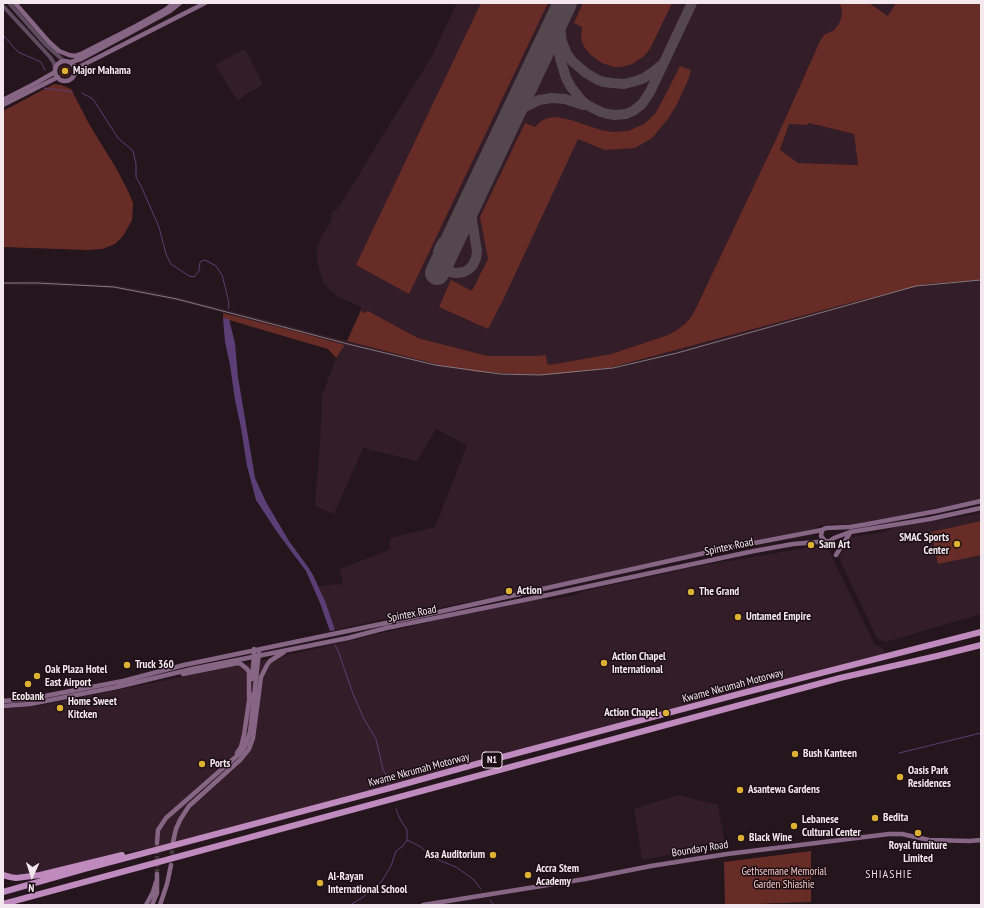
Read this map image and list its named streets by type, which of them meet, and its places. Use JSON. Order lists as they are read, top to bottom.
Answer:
{
  "streets": {
    "highway": ["Kwame Nkrumah Motorway", "N1"],
    "main road": ["Spintex Road", "Boundary Road"]
  },
  "districts": ["SHIASHIE"],
  "parks": ["Gethsemane Memorial Garden Shiashie"],
  "places": [
    "Major Mahama",
    "SMAC Sports Center",
    "Sam Art",
    "Action",
    "The Grand",
    "Untamed Empire",
    "Action Chapel International",
    "Truck 360",
    "Oak Plaza Hotel East Airport",
    "Ecobank",
    "Home Sweet Kitcken",
    "Action Chapel",
    "Bush Kanteen",
    "Ports",
    "Oasis Park Residences",
    "Asantewa Gardens",
    "Bedita",
    "Lebanese Cultural Center",
    "Royal furniture Limited",
    "Black Wine",
    "Asa Auditorium",
    "Accra Stem Academy",
    "Al-Rayan International School"
  ],
  "north": "bottom"
}
